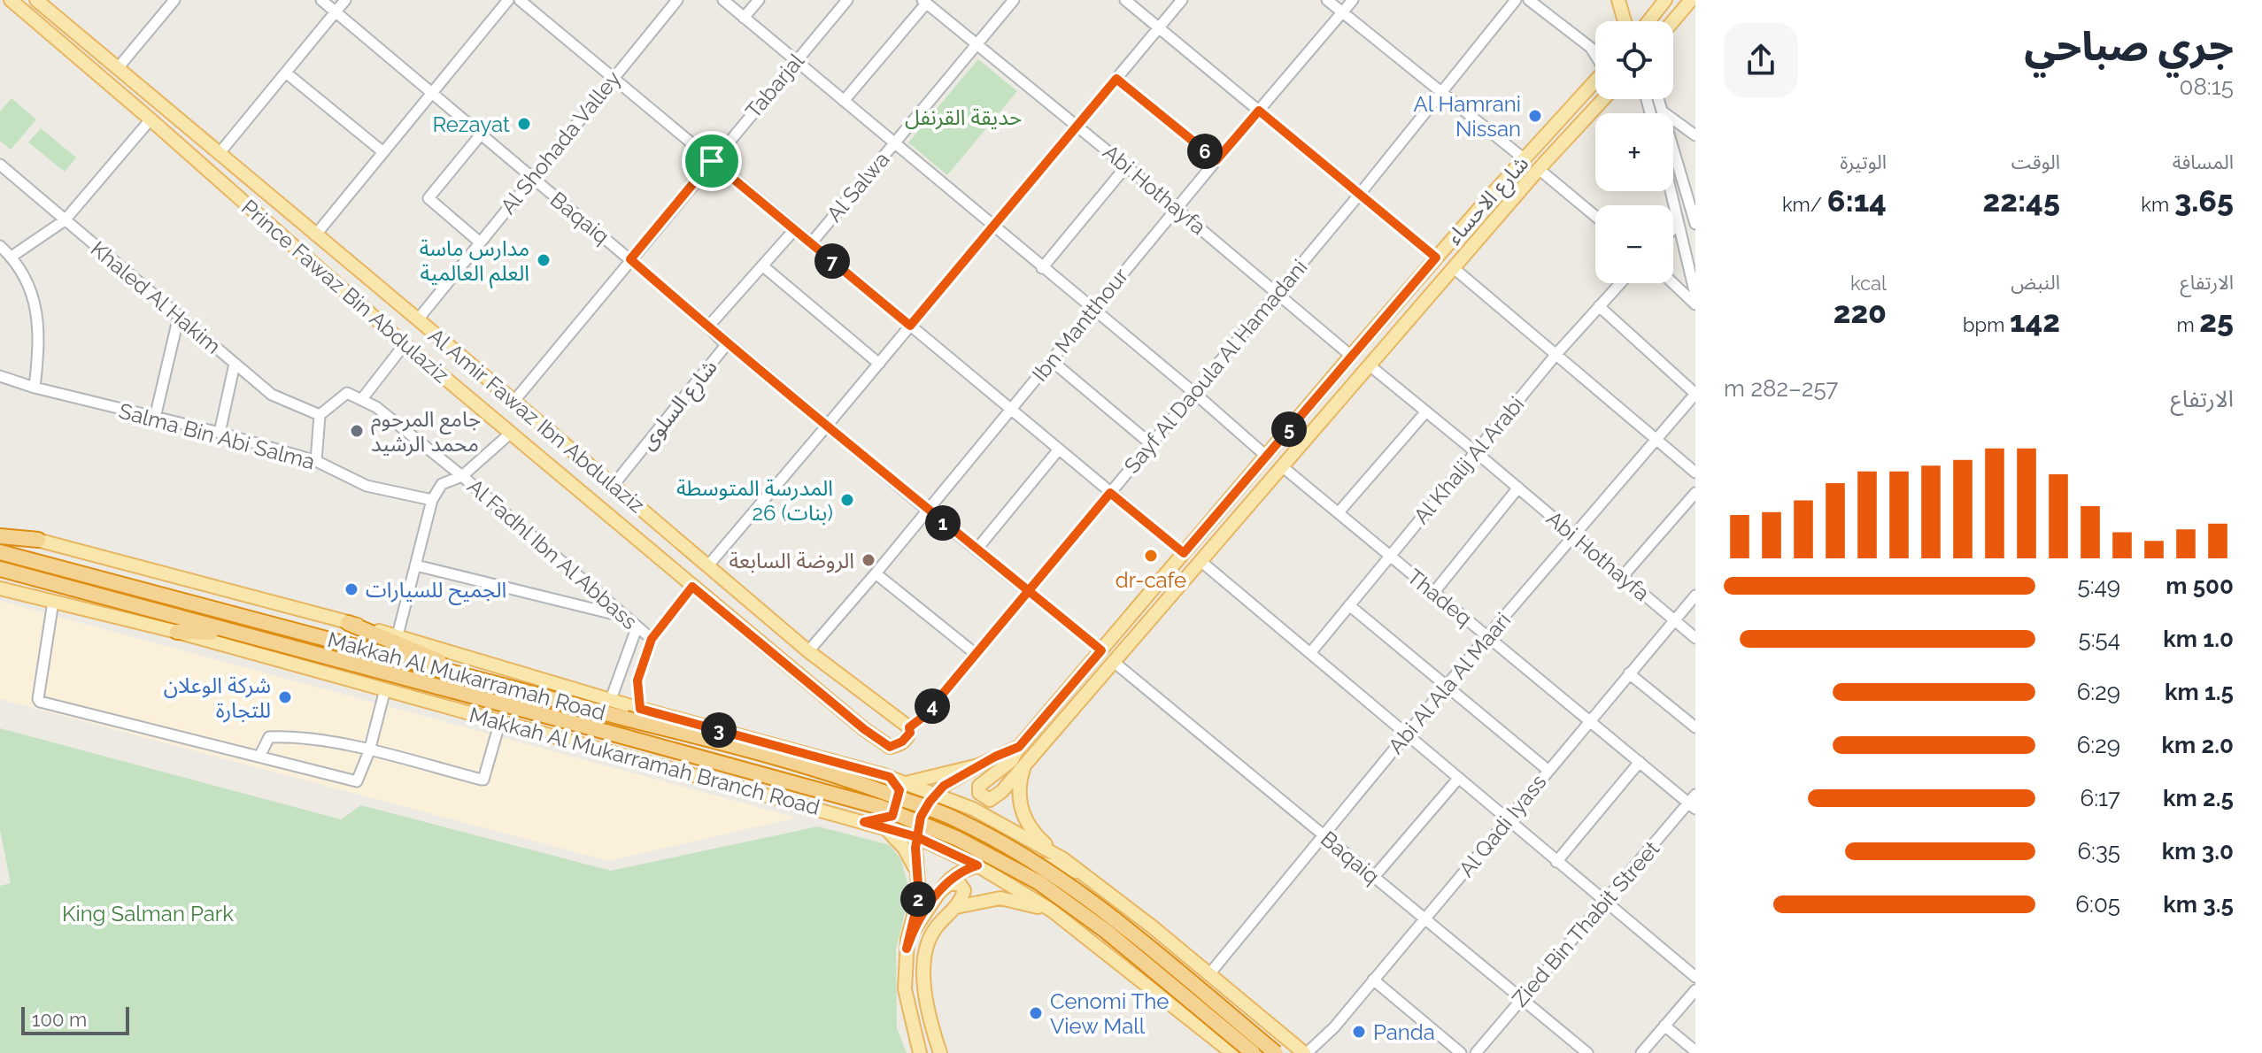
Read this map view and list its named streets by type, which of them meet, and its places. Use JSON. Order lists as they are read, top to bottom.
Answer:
{
  "streets": {
    "highway": ["Makkah Al Mukarramah Road"],
    "main road": [
      "شارع الاحساء",
      "Prince Fawaz Bin Abdulaziz",
      "Al Amir Fawaz Ibn Abdulaziz",
      "Makkah Al Mukarramah Branch Road"
    ],
    "street": [
      "Tabarjal",
      "Al Shohada Valley",
      "Al Salwa",
      "Abi Hothayfa",
      "Baqaiq",
      "Khaled Al Hakim",
      "Ibn Mantthour",
      "Sayf Al Daoula Al Hamadani",
      "شارع السلوى",
      "Salma Bin Abi Salma",
      "Al Khalij Al Arabi",
      "Al Fadhl Ibn Al Abbass",
      "Thadeq",
      "Abi Al Ala Al Maari",
      "Al Qadi Iyass",
      "Zied Bin Thabit Street"
    ]
  },
  "crossings": [
    ["Tabarjal", "Baqaiq"],
    ["Tabarjal", "Al Amir Fawaz Ibn Abdulaziz"],
    ["Al Shohada Valley", "Baqaiq"],
    ["Al Shohada Valley", "Al Amir Fawaz Ibn Abdulaziz"],
    ["Al Salwa", "Abi Hothayfa"],
    ["Abi Hothayfa", "شارع الاحساء"],
    ["Abi Hothayfa", "Ibn Mantthour"],
    ["Abi Hothayfa", "Sayf Al Daoula Al Hamadani"],
    ["Abi Hothayfa", "Al Khalij Al Arabi"],
    ["Abi Hothayfa", "Abi Al Ala Al Maari"],
    ["Abi Hothayfa", "Al Qadi Iyass"],
    ["شارع الاحساء", "Baqaiq"],
    ["Baqaiq", "Ibn Mantthour"],
    ["Baqaiq", "Sayf Al Daoula Al Hamadani"],
    ["Baqaiq", "شارع السلوى"],
    ["Baqaiq", "Abi Al Ala Al Maari"],
    ["Baqaiq", "Al Qadi Iyass"],
    ["Baqaiq", "Zied Bin Thabit Street"],
    ["Prince Fawaz Bin Abdulaziz", "Sayf Al Daoula Al Hamadani"],
    ["Prince Fawaz Bin Abdulaziz", "Al Amir Fawaz Ibn Abdulaziz"],
    ["Ibn Mantthour", "Al Amir Fawaz Ibn Abdulaziz"],
    ["Sayf Al Daoula Al Hamadani", "Al Amir Fawaz Ibn Abdulaziz"],
    ["شارع السلوى", "Al Amir Fawaz Ibn Abdulaziz"],
    ["Al Khalij Al Arabi", "Thadeq"],
    ["Thadeq", "Abi Al Ala Al Maari"],
    ["Thadeq", "Al Qadi Iyass"],
    ["Thadeq", "Zied Bin Thabit Street"]
  ],
  "parks": ["حديقة القرنفل", "King Salman Park"],
  "places": [
    "Al Hamrani Nissan",
    "Rezayat",
    "مدارس ماسة العلم العالمية",
    "جامع المرحوم محمد الرشيد",
    "المدرسة المتوسطة 26 (بنات)",
    "dr-cafe",
    "الروضة السابعة",
    "الجميح للسيارات",
    "شركة الوعلان للتجارة",
    "Cenomi The View Mall",
    "Panda"
  ],
  "scale_bar": "100 m",
  "page": {
    "heading": ["جري صباحي", "08:15"],
    "map_buttons": ["+", "−"],
    "stats": [
      ["المسافة", "3.65 km"],
      ["الوقت", "22:45"],
      ["الوتيرة", "6:14 /km"],
      ["الارتفاع", "25 m"],
      ["النبض", "142 bpm"],
      ["kcal", "220"]
    ],
    "pins": [
      "6",
      "7",
      "5",
      "1",
      "4",
      "3",
      "2"
    ],
    "chart": ["الارتفاع", "257–282 m"],
    "list": [
      {
        "name": "500 m",
        "note": "5:49"
      },
      {
        "name": "1.0 km",
        "note": "5:54"
      },
      {
        "name": "1.5 km",
        "note": "6:29"
      },
      {
        "name": "2.0 km",
        "note": "6:29"
      },
      {
        "name": "2.5 km",
        "note": "6:17"
      },
      {
        "name": "3.0 km",
        "note": "6:35"
      },
      {
        "name": "3.5 km",
        "note": "6:05"
      }
    ],
    "scale": "100 m"
  }
}
